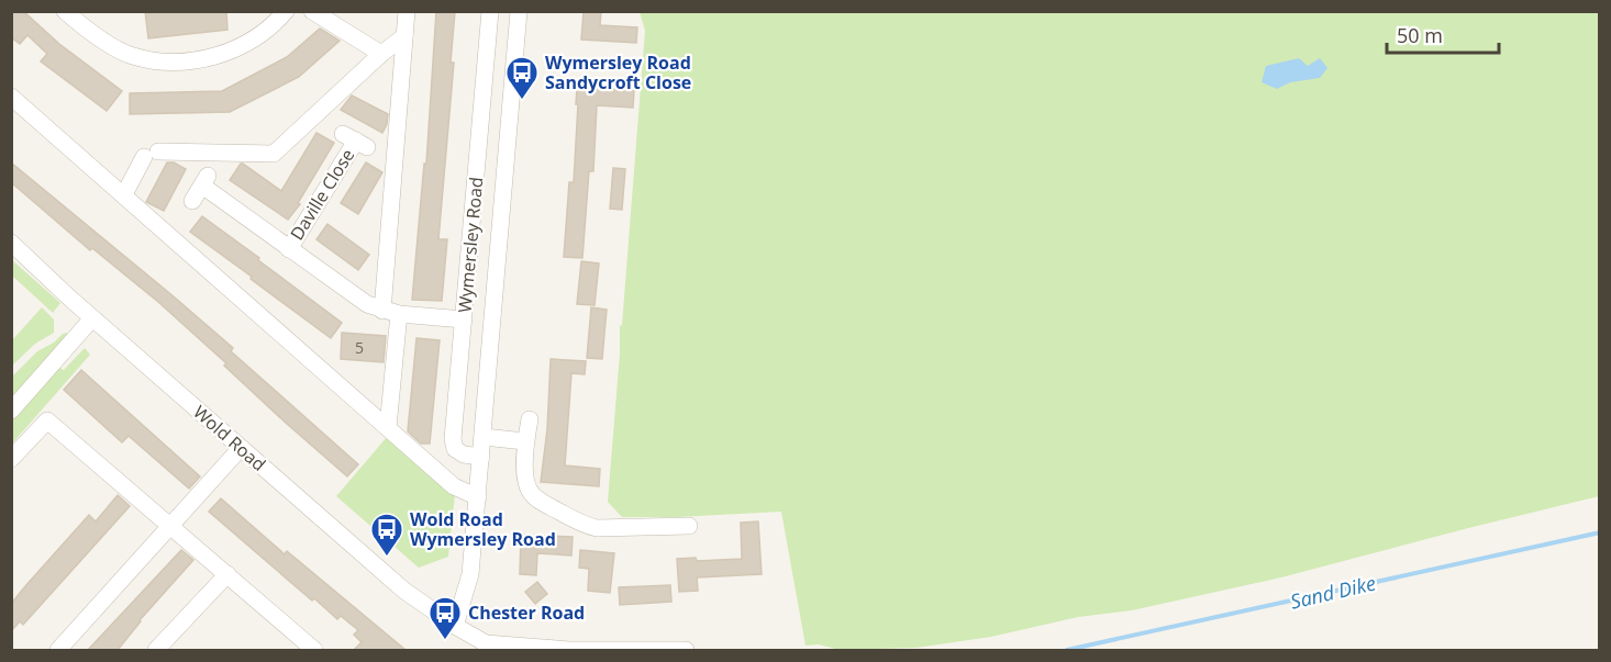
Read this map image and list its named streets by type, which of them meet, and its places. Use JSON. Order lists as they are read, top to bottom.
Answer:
{
  "streets": {
    "street": ["Daville Close", "Wymersley Road", "Wold Road"]
  },
  "crossings": [
    ["Daville Close", "Wymersley Road"],
    ["Wymersley Road", "Wold Road"]
  ],
  "water": ["Sand Dike"],
  "places": {
    "bus stop": ["Wymersley Road Sandycroft Close", "Wold Road Wymersley Road", "Chester Road"]
  },
  "house_numbers": ["5"],
  "scale_bar": "50 m"
}
